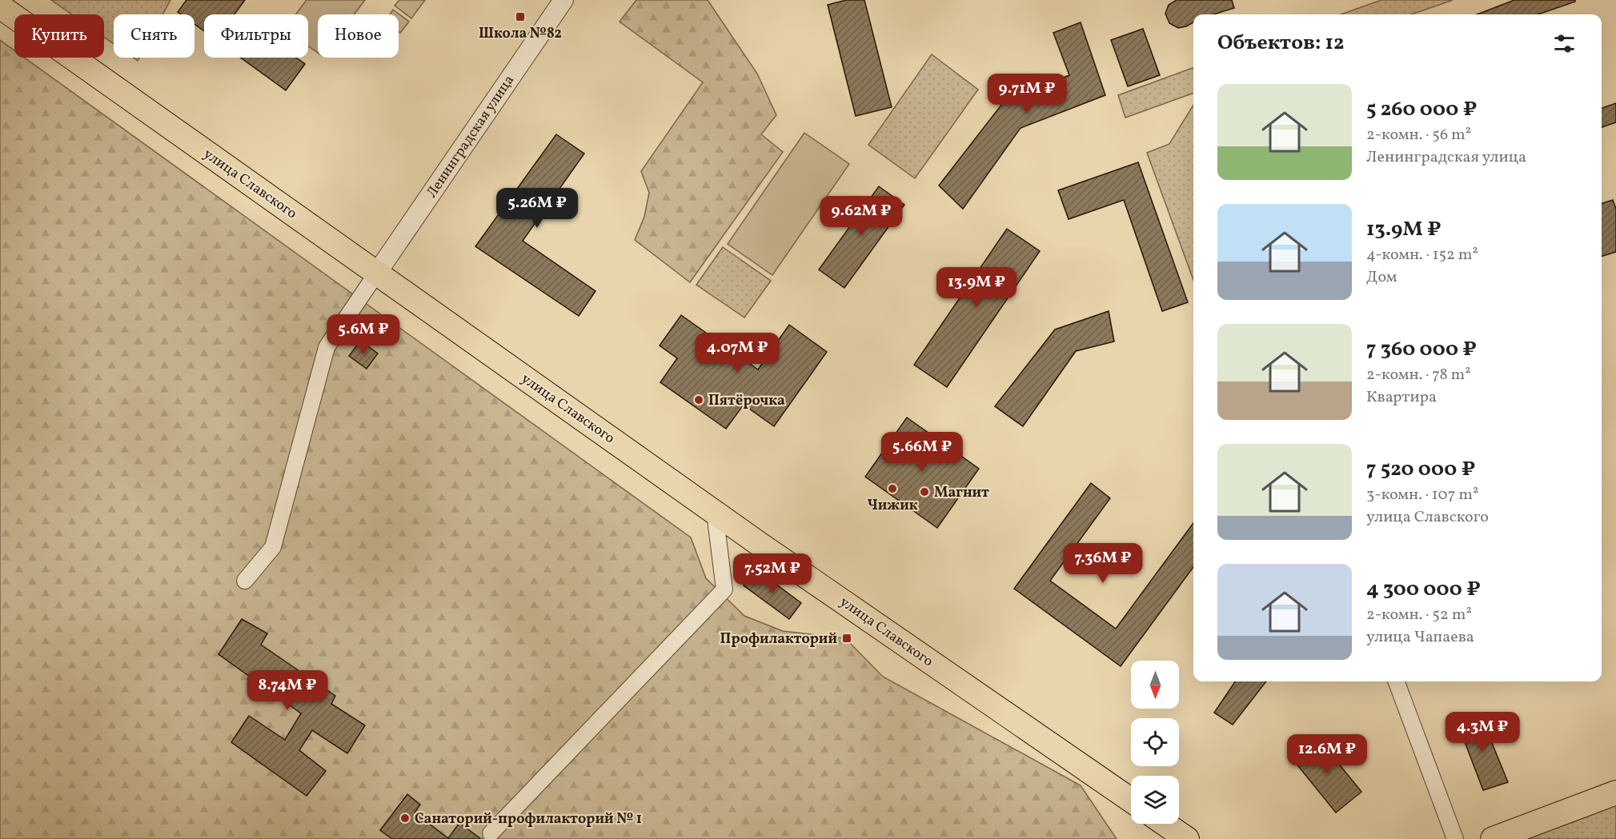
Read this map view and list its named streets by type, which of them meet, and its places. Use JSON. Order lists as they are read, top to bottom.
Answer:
{
  "streets": {
    "main road": ["улица Славского"],
    "street": ["Ленинградская улица"]
  },
  "crossings": [
    ["Ленинградская улица", "улица Славского"]
  ],
  "places": {
    "transit": ["Школа №82", "Профилакторий"],
    "other": [
      "Пятёрочка",
      "Чижик",
      "Магнит",
      "Санаторий-профилакторий № 1"
    ]
  },
  "north": "bottom",
  "page": {
    "chip": [
      "Купить",
      "Снять",
      "Фильтры",
      "Новое"
    ],
    "heading": "Объектов: 12",
    "list": [
      {
        "name": "5 260 000 ₽",
        "note": "2-комн. · 56 m² · Ленинградская улица"
      },
      {
        "name": "13.9M ₽",
        "note": "4-комн. · 152 m² · Дом"
      },
      {
        "name": "7 360 000 ₽",
        "note": "2-комн. · 78 m² · Квартира"
      },
      {
        "name": "7 520 000 ₽",
        "note": "3-комн. · 107 m² · улица Славского"
      },
      {
        "name": "4 300 000 ₽",
        "note": "2-комн. · 52 m² · улица Чапаева"
      }
    ],
    "price": [
      "9.71M ₽",
      "5.26M ₽",
      "9.62M ₽",
      "13.9M ₽",
      "5.6M ₽",
      "4.07M ₽",
      "5.66M ₽",
      "7.36M ₽",
      "7.52M ₽",
      "8.74M ₽",
      "4.3M ₽",
      "12.6M ₽"
    ]
  }
}
